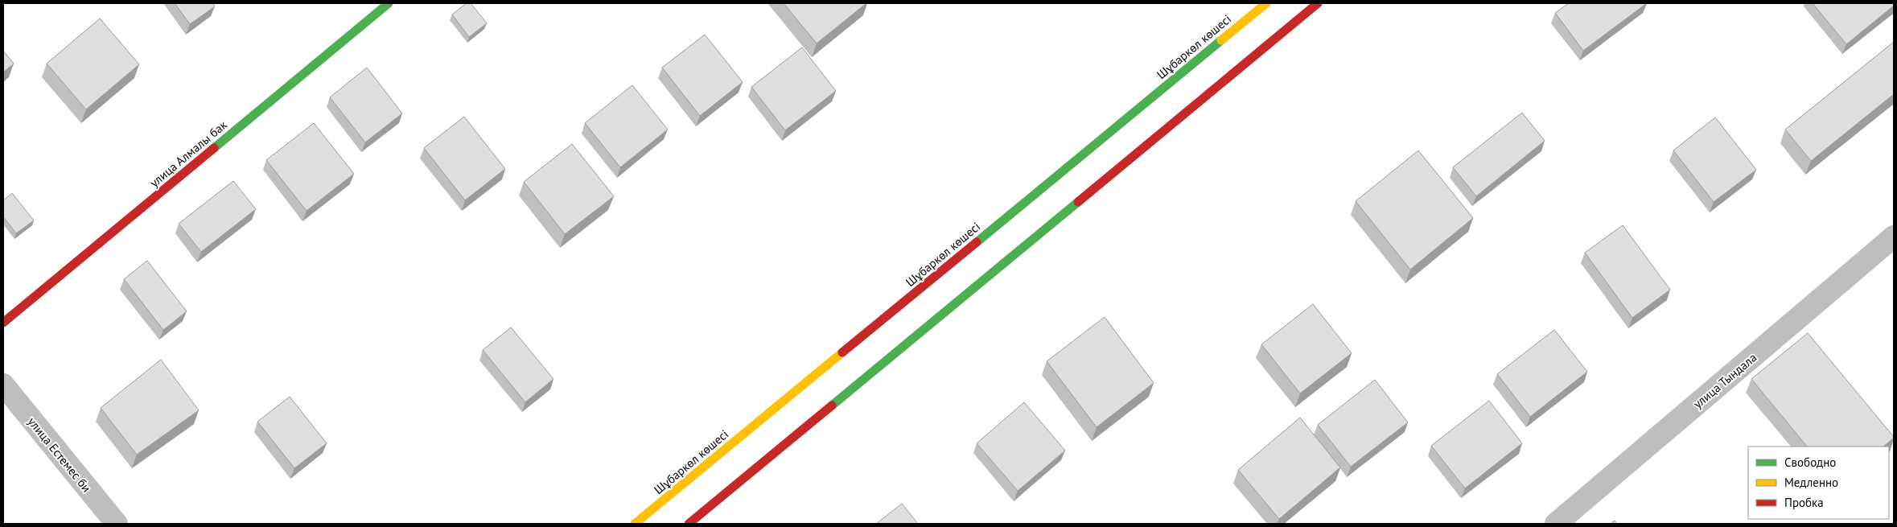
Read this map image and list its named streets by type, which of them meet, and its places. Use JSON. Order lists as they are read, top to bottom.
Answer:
{
  "streets": {
    "street": [
      "Шұбаркөл көшесі",
      "улица Алмалы бак",
      "улица Тындала",
      "улица Естемес би"
    ]
  },
  "legend": ["Свободно", "Медленно", "Пробка"]
}
